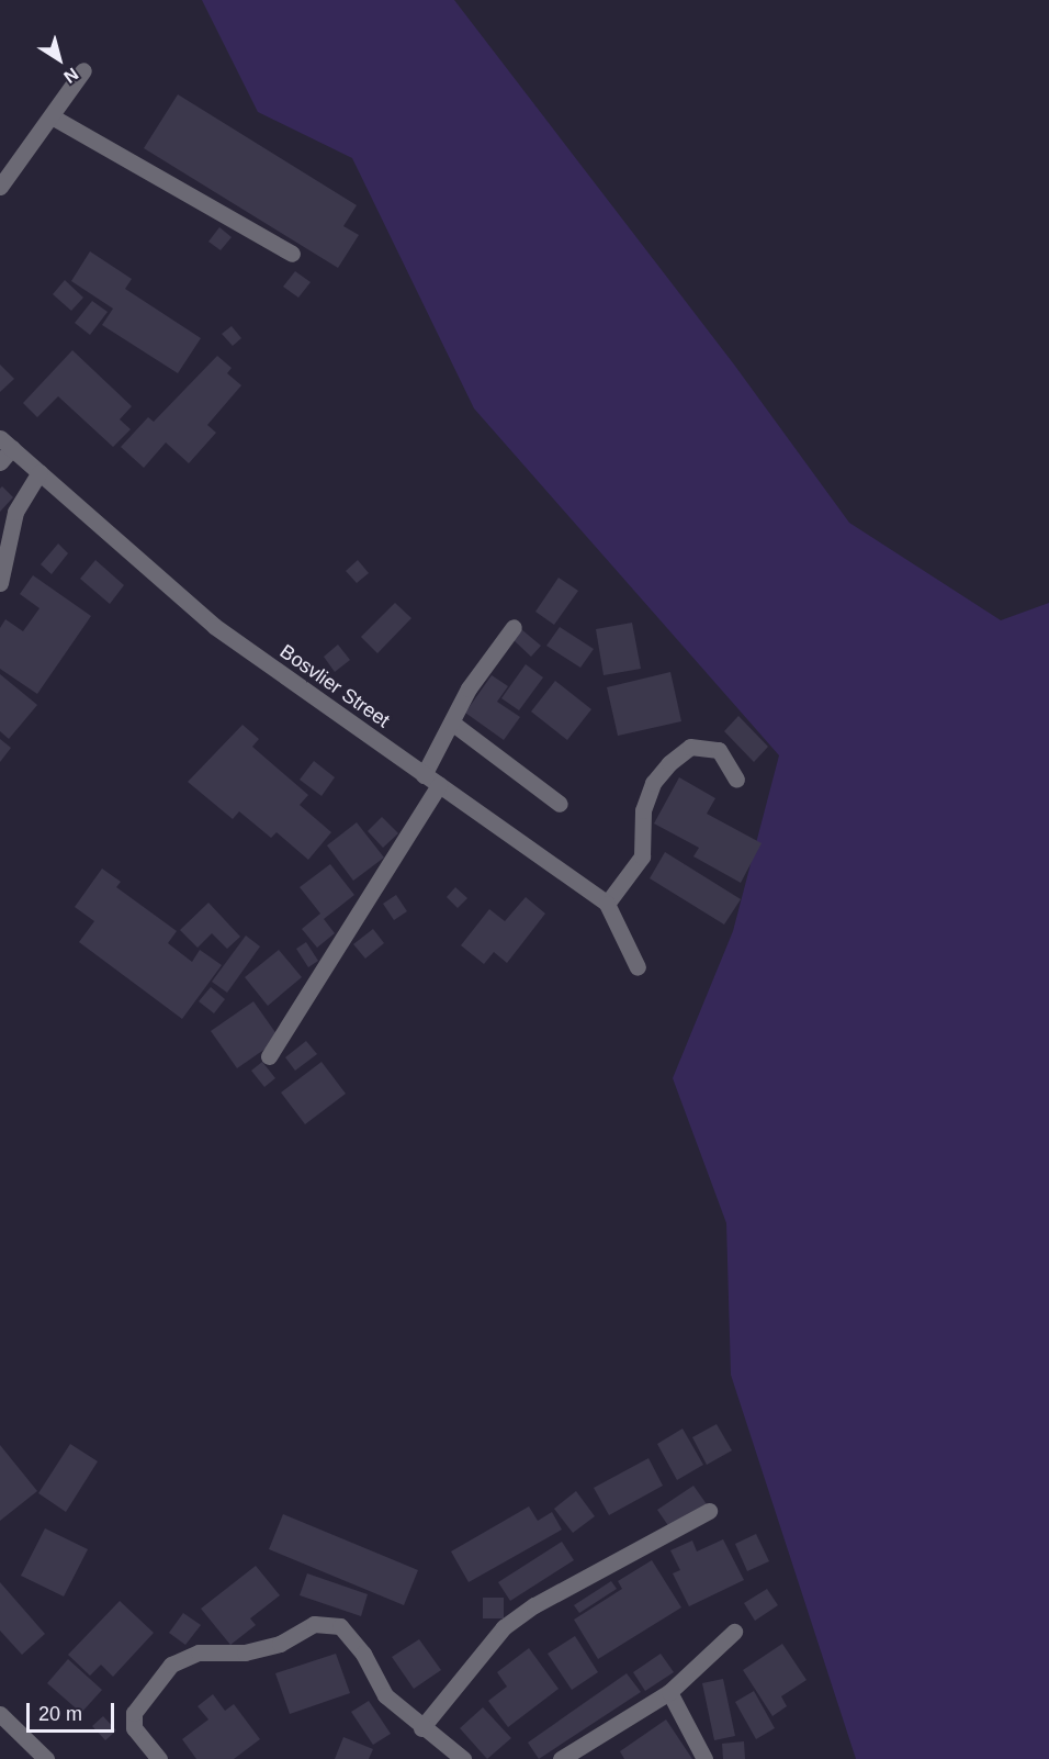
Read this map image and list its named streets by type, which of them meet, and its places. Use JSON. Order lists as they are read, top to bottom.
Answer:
{
  "streets": {
    "street": ["Bosvlier Street"]
  },
  "scale_bar": "20 m",
  "north": "bottom right"
}
